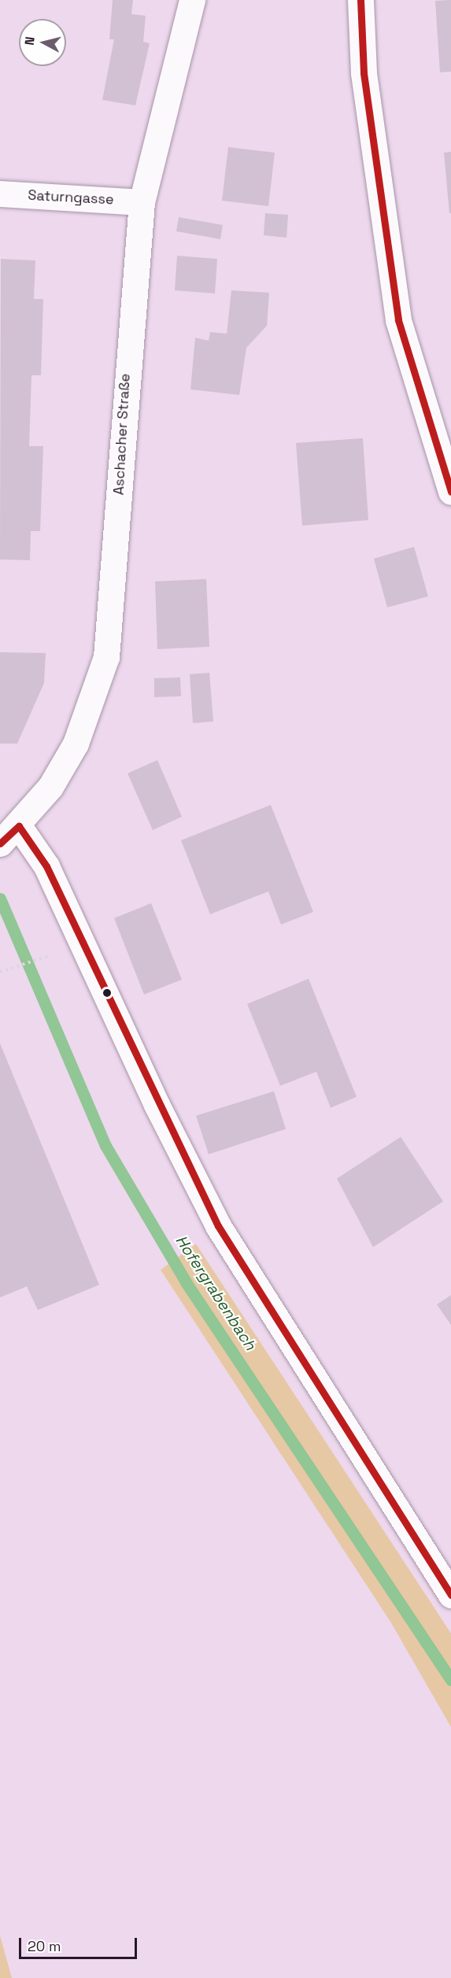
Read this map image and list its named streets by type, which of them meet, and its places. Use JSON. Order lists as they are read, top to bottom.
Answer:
{
  "streets": {
    "street": ["Saturngasse", "Aschacher Straße"]
  },
  "crossings": [
    ["Saturngasse", "Aschacher Straße"]
  ],
  "water": ["Hofergrabenbach"],
  "scale_bar": "20 m",
  "north": "left"
}
